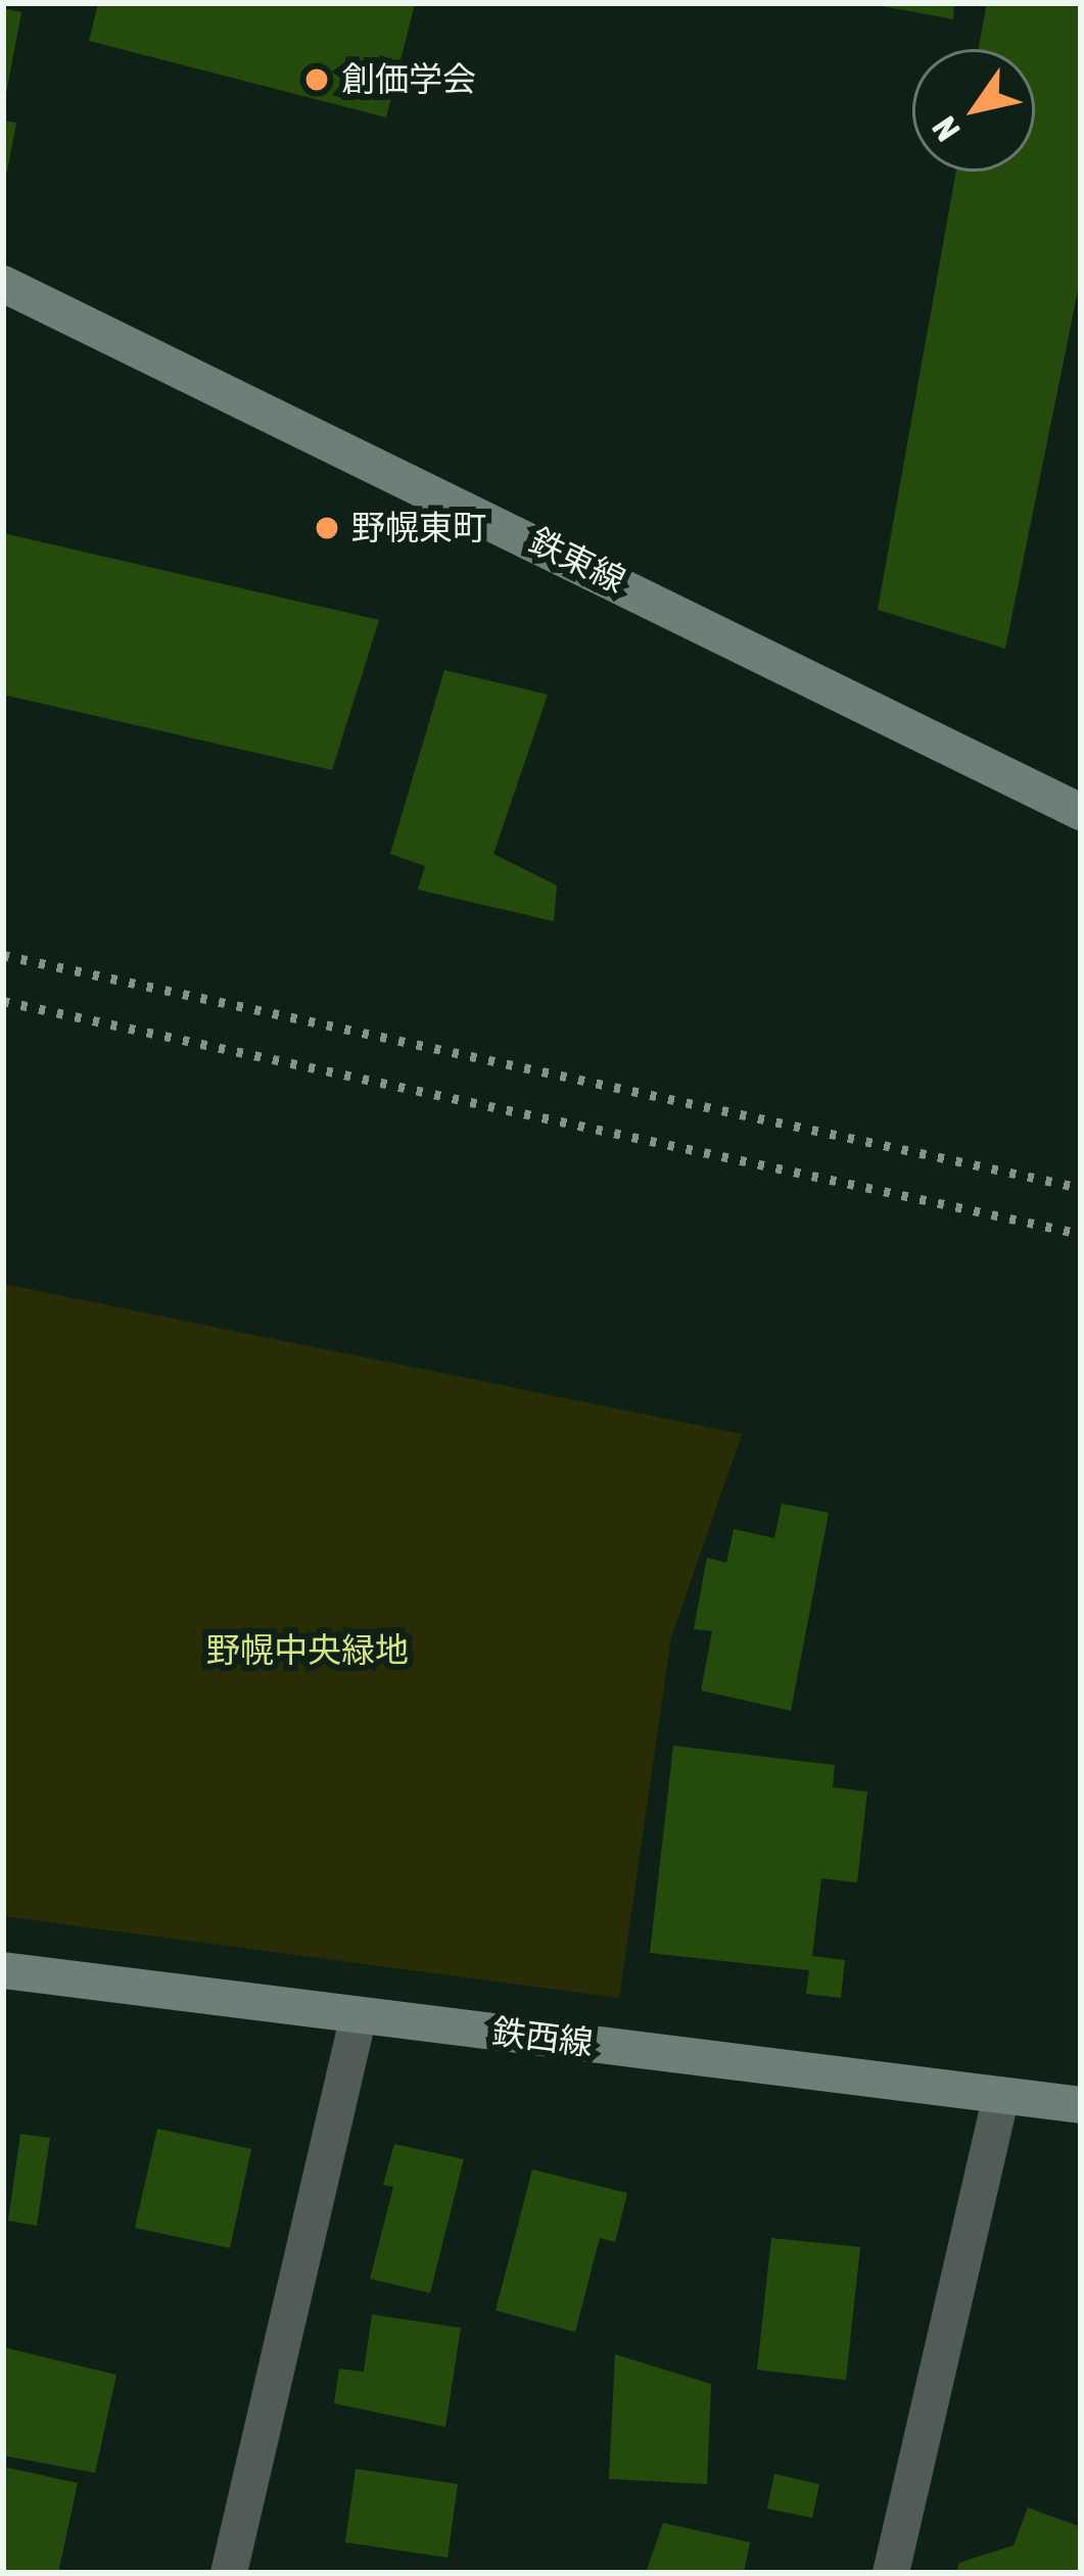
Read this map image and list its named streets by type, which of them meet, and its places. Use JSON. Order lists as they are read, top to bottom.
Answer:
{
  "streets": {
    "street": ["鉄東線", "鉄西線"]
  },
  "parks": ["野幌中央緑地"],
  "places": ["創価学会", "野幌東町"],
  "north": "bottom left"
}
